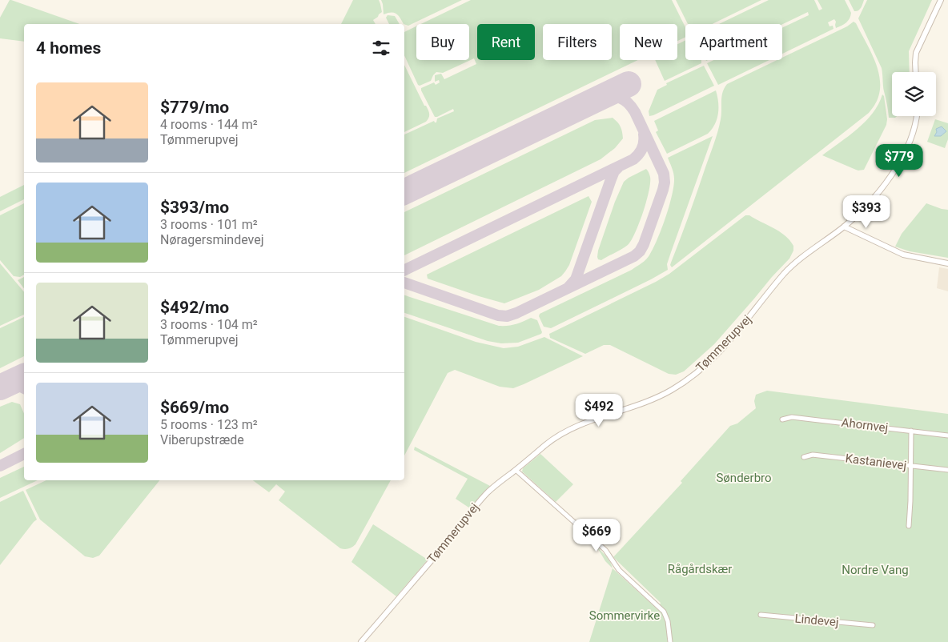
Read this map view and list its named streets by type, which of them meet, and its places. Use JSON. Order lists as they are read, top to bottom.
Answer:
{
  "streets": {
    "street": [
      "Tømmerupvej",
      "Ahornvej",
      "Kastanievej",
      "Lindevej"
    ]
  },
  "parks": [
    "Sønderbro",
    "Rågårdskær",
    "Nordre Vang",
    "Sommervirke"
  ],
  "page": {
    "chip": [
      "Buy",
      "Rent",
      "Filters",
      "New",
      "Apartment"
    ],
    "heading": "4 homes",
    "list": [
      {
        "name": "$779/mo",
        "note": "4 rooms · 144 m² · Tømmerupvej"
      },
      {
        "name": "$393/mo",
        "note": "3 rooms · 101 m² · Nøragersmindevej"
      },
      {
        "name": "$492/mo",
        "note": "3 rooms · 104 m² · Tømmerupvej"
      },
      {
        "name": "$669/mo",
        "note": "5 rooms · 123 m² · Viberupstræde"
      }
    ],
    "price": [
      "$779",
      "$393",
      "$492",
      "$669"
    ]
  }
}
